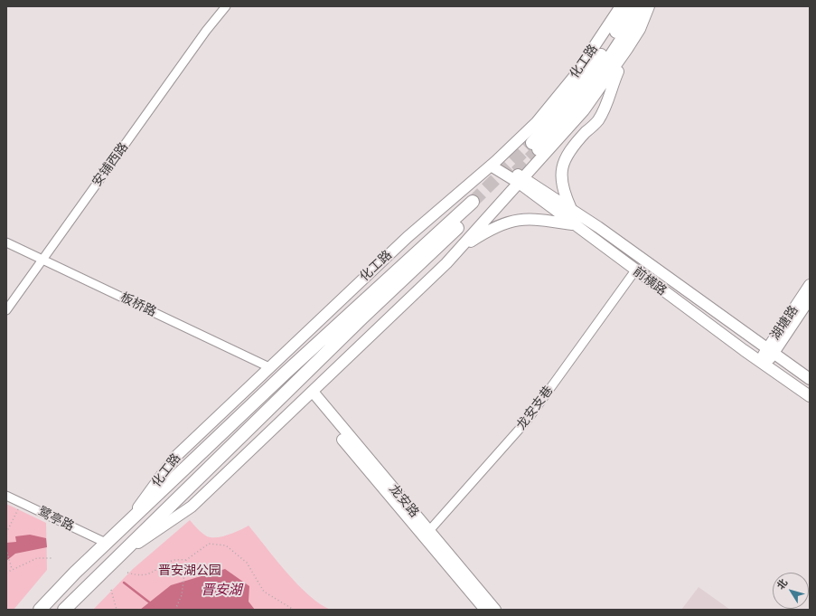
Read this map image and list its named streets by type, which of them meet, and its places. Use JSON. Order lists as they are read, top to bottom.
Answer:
{
  "streets": {
    "highway": ["化工路"],
    "main road": ["前横路", "湖塘路", "龙安路"],
    "street": [
      "安铺西路",
      "板桥路",
      "龙安支巷",
      "鹭亭路"
    ]
  },
  "crossings": [
    ["化工路", "前横路"],
    ["化工路", "板桥路"],
    ["化工路", "鹭亭路"],
    ["安铺西路", "板桥路"],
    ["前横路", "湖塘路"],
    ["前横路", "龙安支巷"],
    ["龙安支巷", "龙安路"]
  ],
  "water": ["晋安湖"],
  "parks": ["晋安湖公园"],
  "north": "top left"
}
